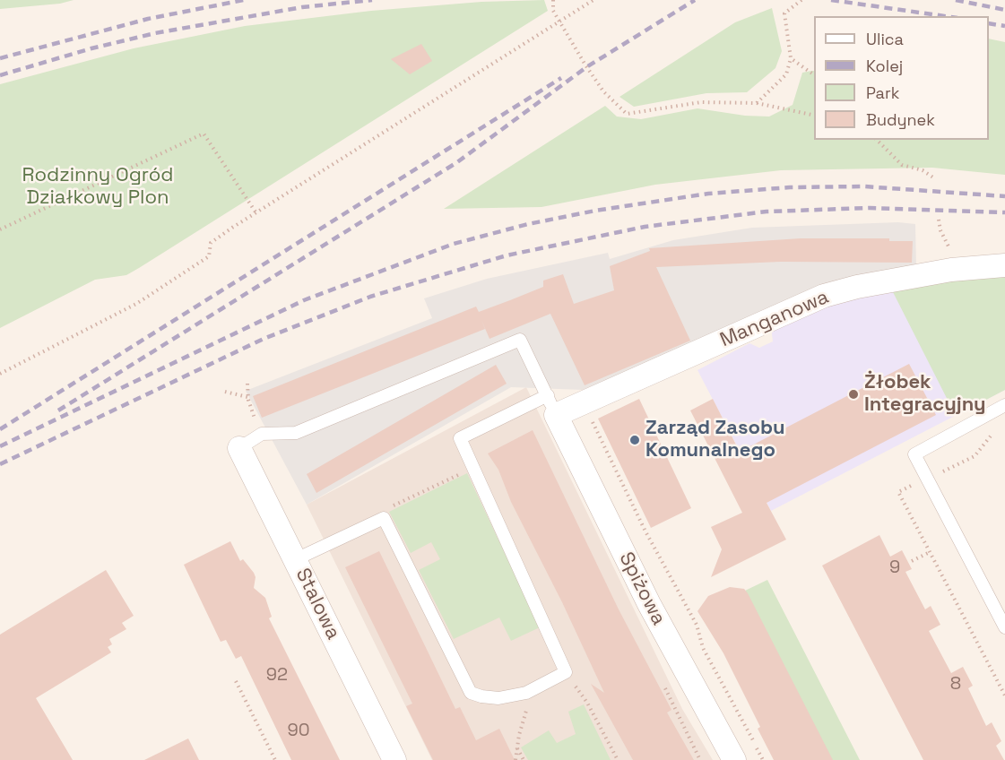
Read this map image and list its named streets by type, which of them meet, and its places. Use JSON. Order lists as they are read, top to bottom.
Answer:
{
  "streets": {
    "street": ["Manganowa", "Spiżowa", "Stalowa"]
  },
  "crossings": [
    ["Manganowa", "Spiżowa"]
  ],
  "parks": ["Rodzinny Ogród Działkowy Plon"],
  "places": ["Żłobek Integracyjny", "Zarząd Zasobu Komunalnego"],
  "house_numbers": [
    "9",
    "92",
    "8",
    "90"
  ],
  "legend": [
    "Ulica",
    "Kolej",
    "Park",
    "Budynek"
  ]
}
